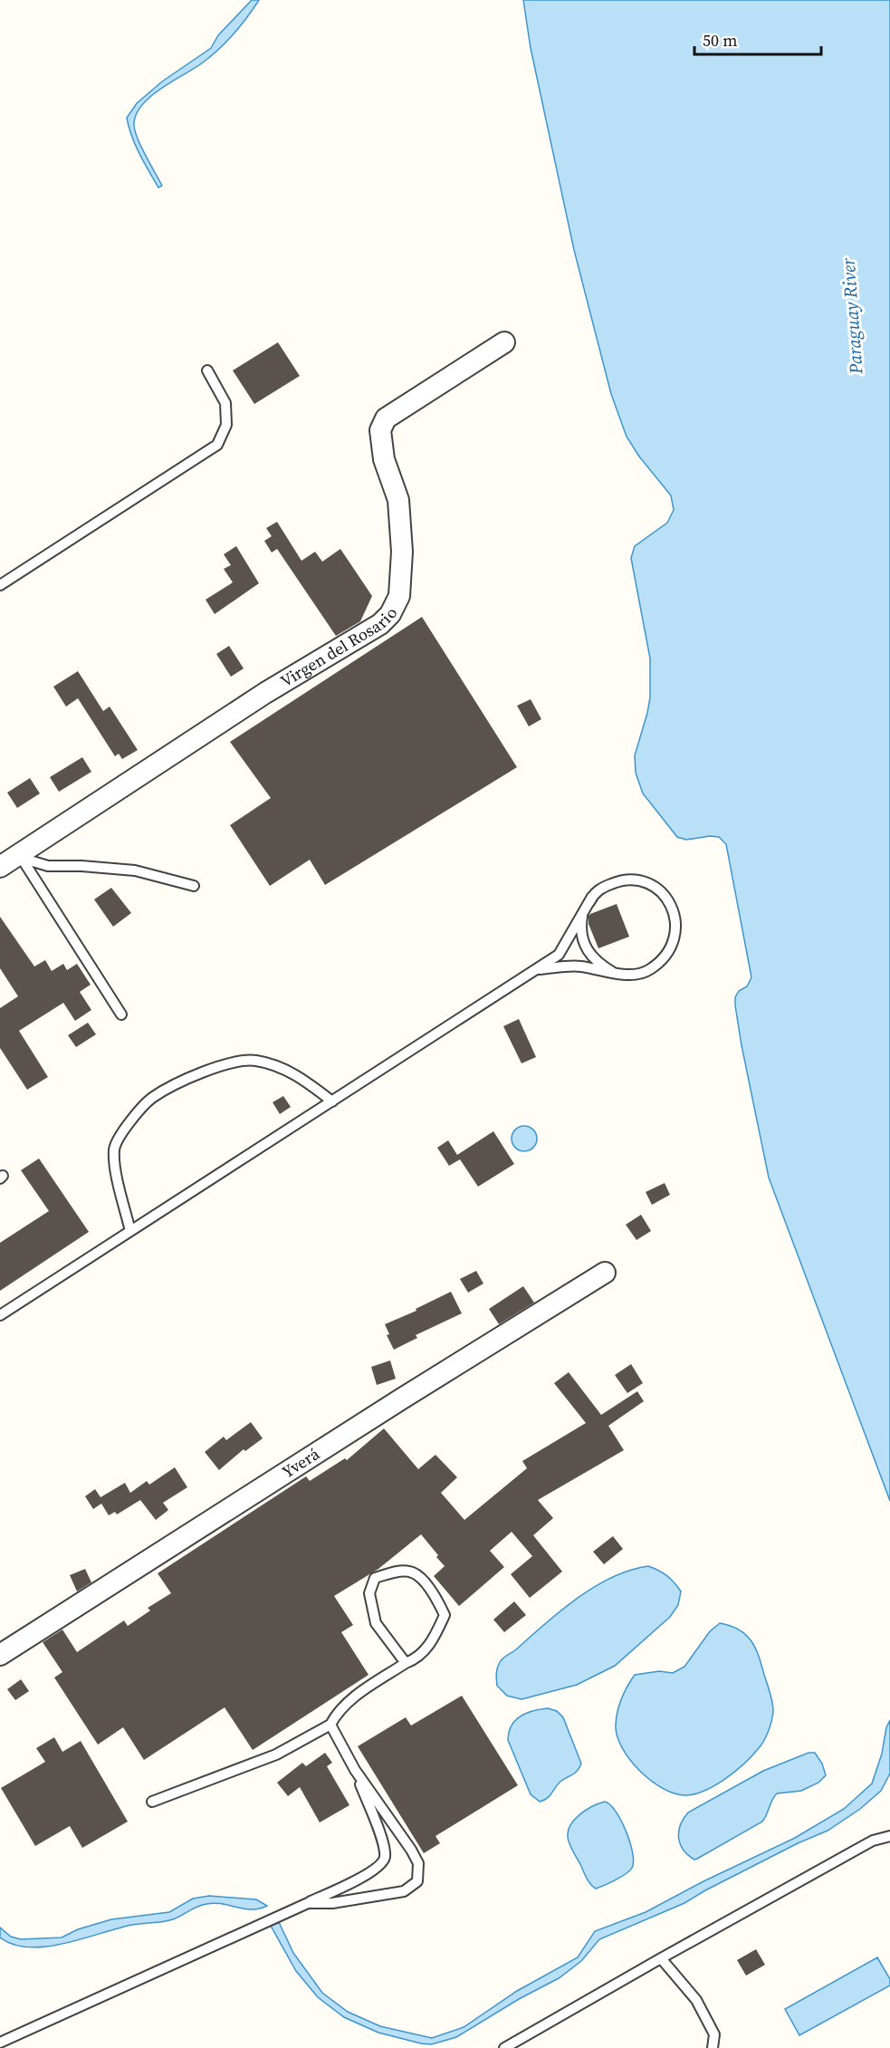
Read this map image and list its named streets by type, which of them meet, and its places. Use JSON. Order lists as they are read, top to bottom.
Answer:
{
  "streets": {
    "street": ["Virgen del Rosario", "Yverá"]
  },
  "water": ["Paraguay River"],
  "scale_bar": "50 m"
}
